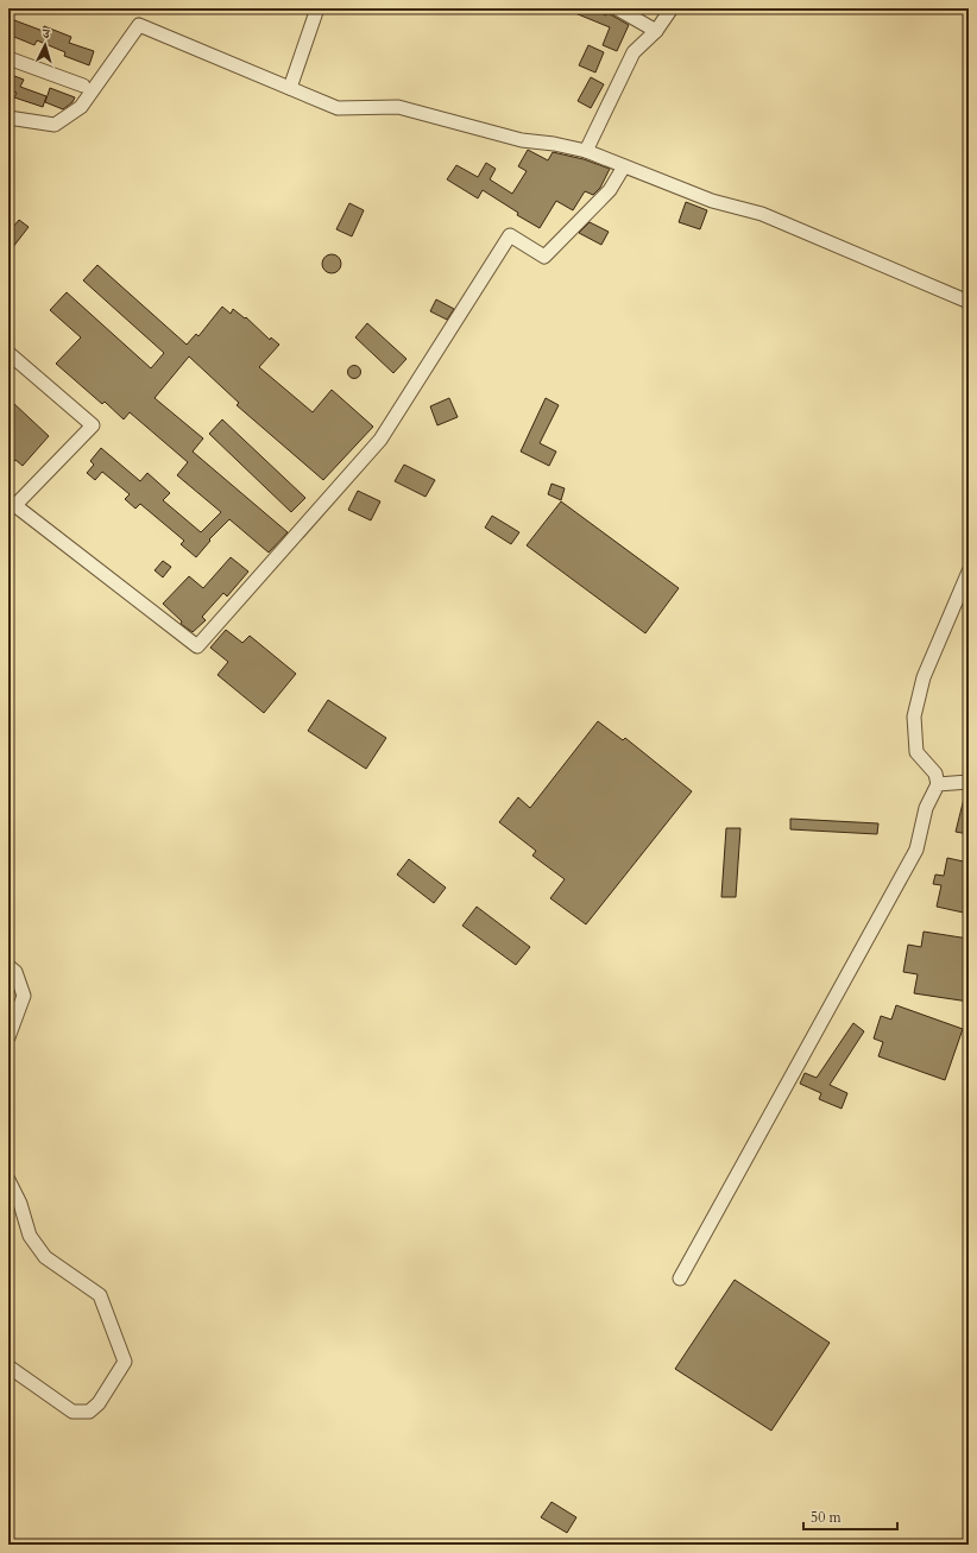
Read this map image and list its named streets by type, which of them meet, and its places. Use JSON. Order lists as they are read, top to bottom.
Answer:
{
  "scale_bar": "50 m",
  "north": "top"
}
